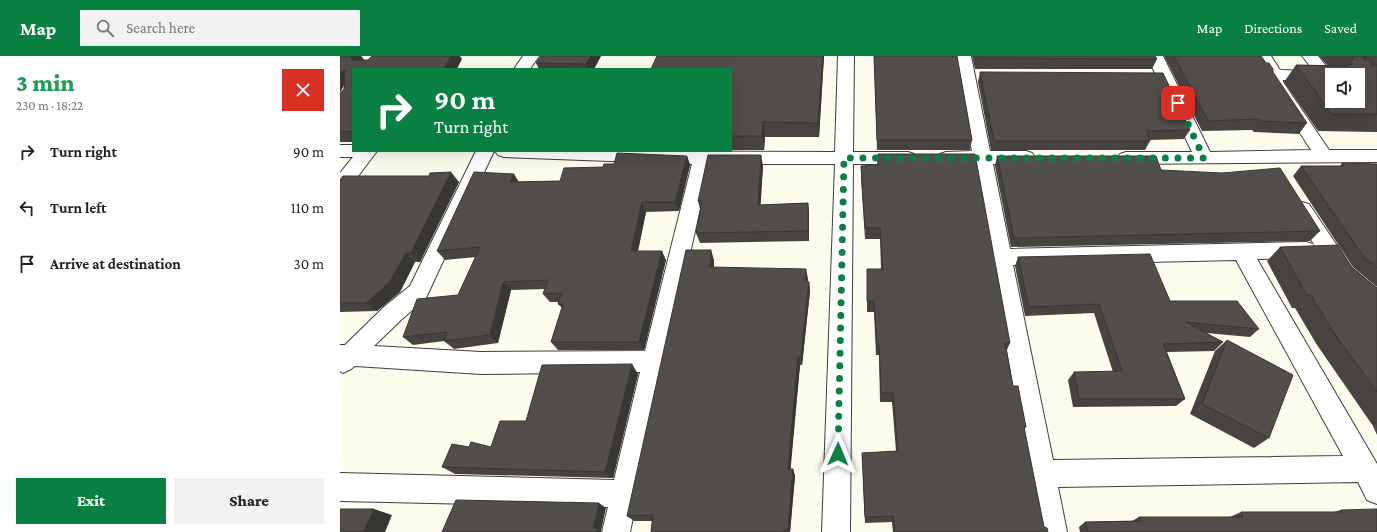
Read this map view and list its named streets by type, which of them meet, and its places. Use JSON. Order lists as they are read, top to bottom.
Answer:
{
  "page": {
    "header": "Map",
    "search": "Search here",
    "nav": ["Map", "Directions", "Saved"],
    "heading": ["3 min", "230 m · 18:22"],
    "turn": ["90 m", "Turn right"],
    "list": [
      {
        "name": "Turn right",
        "value": "90 m"
      },
      {
        "name": "Turn left",
        "value": "110 m"
      },
      {
        "name": "Arrive at destination",
        "value": "30 m"
      }
    ],
    "buttons": ["Exit", "Share"]
  }
}
